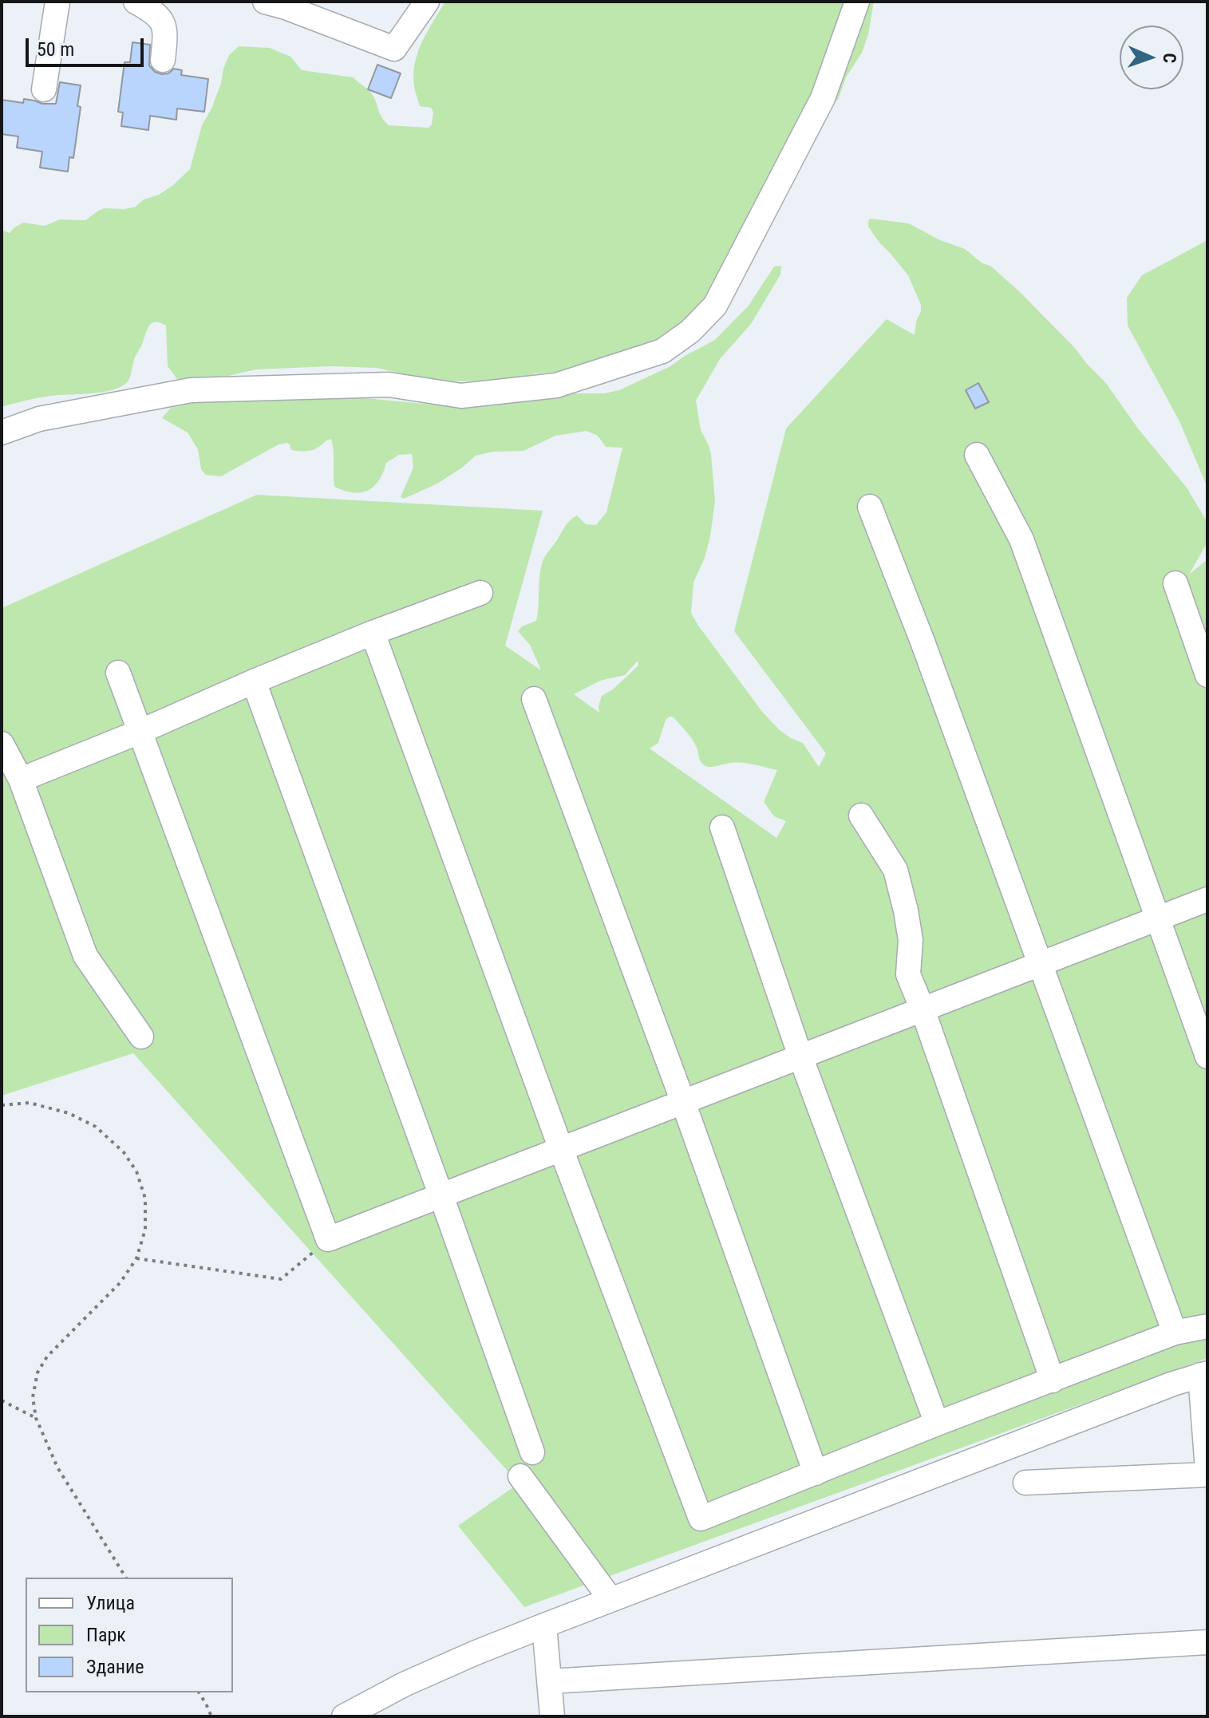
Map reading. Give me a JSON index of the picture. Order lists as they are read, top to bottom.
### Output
{
  "legend": ["Улица", "Парк", "Здание"],
  "scale_bar": "50 m",
  "north": "right"
}
